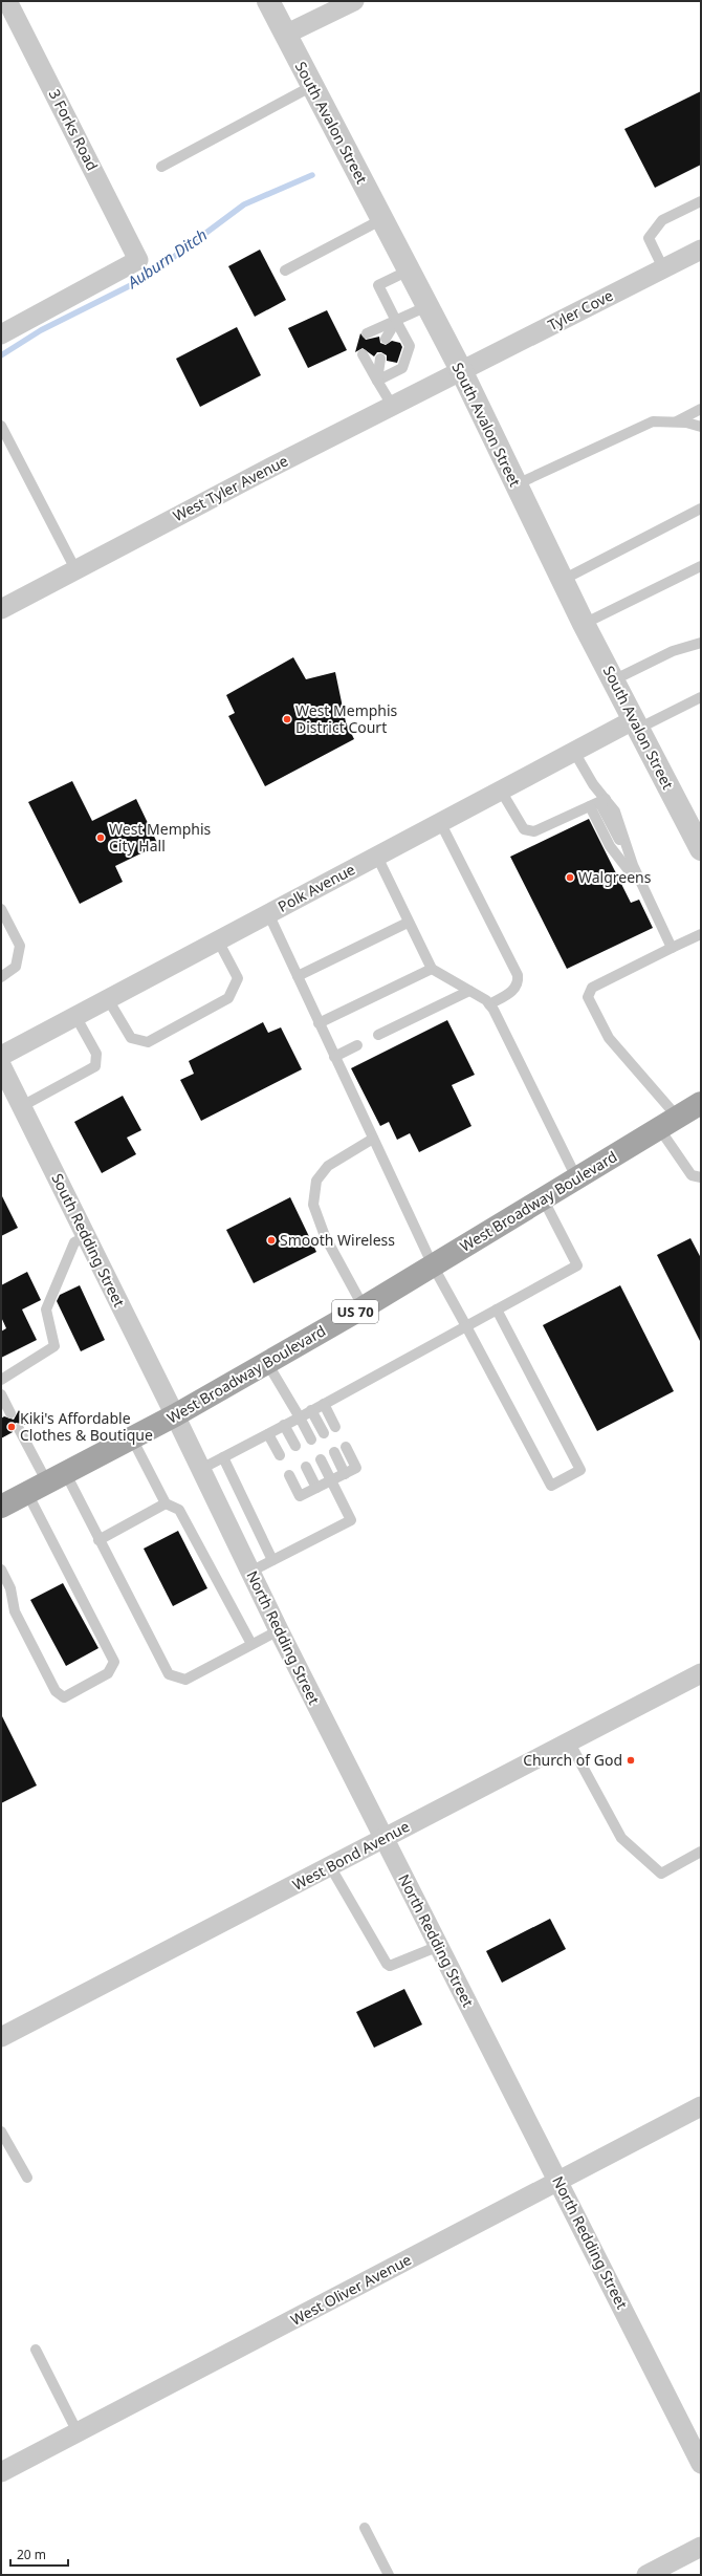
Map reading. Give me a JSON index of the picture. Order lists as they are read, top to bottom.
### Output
{
  "streets": {
    "main road": ["West Broadway Boulevard", "US 70"],
    "street": [
      "South Avalon Street",
      "3 Forks Road",
      "Tyler Cove",
      "West Tyler Avenue",
      "Polk Avenue",
      "South Redding Street",
      "North Redding Street",
      "West Bond Avenue",
      "West Oliver Avenue"
    ]
  },
  "crossings": [
    ["South Avalon Street", "Tyler Cove"],
    ["South Avalon Street", "West Tyler Avenue"],
    ["South Avalon Street", "Polk Avenue"],
    ["Tyler Cove", "West Tyler Avenue"],
    ["West Broadway Boulevard", "South Redding Street"],
    ["West Broadway Boulevard", "North Redding Street"],
    ["South Redding Street", "North Redding Street"],
    ["North Redding Street", "West Bond Avenue"],
    ["North Redding Street", "West Oliver Avenue"]
  ],
  "water": ["Auburn Ditch"],
  "places": [
    "West Memphis District Court",
    "West Memphis City Hall",
    "Walgreens",
    "Smooth Wireless",
    "Kiki's Affordable Clothes & Boutique",
    "Church of God"
  ],
  "scale_bar": "20 m"
}
